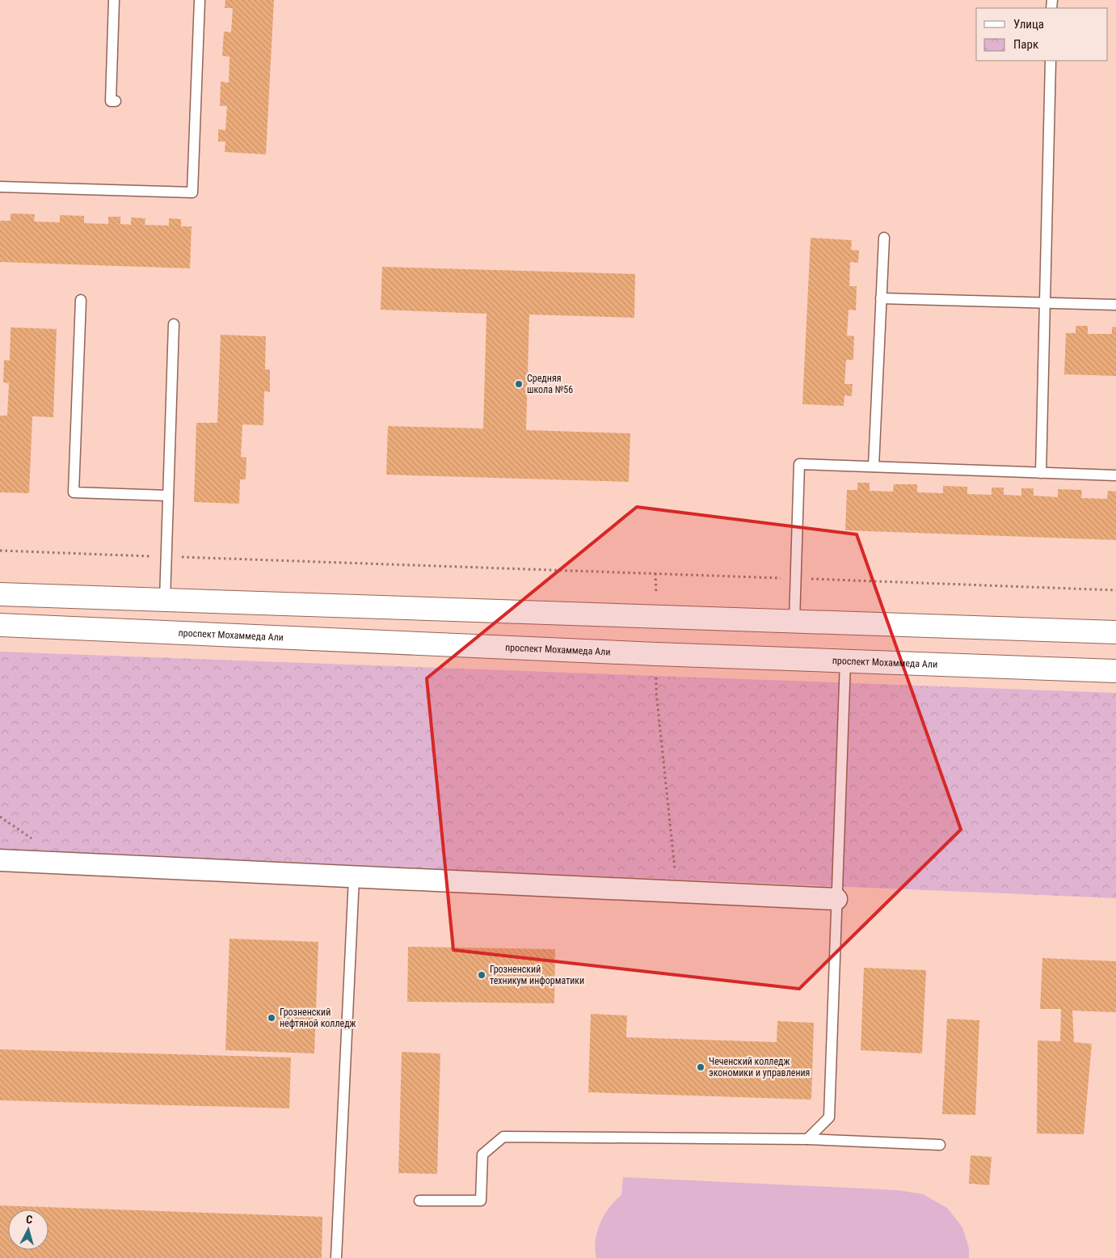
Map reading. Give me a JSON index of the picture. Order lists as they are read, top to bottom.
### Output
{
  "streets": {
    "main road": ["проспект Мохаммеда Али"]
  },
  "places": [
    "Средняя школа №56",
    "Грозненский техникум информатики",
    "Грозненский нефтяной колледж",
    "Чеченский колледж экономики и управления"
  ],
  "legend": ["Улица", "Парк"],
  "north": "top"
}
